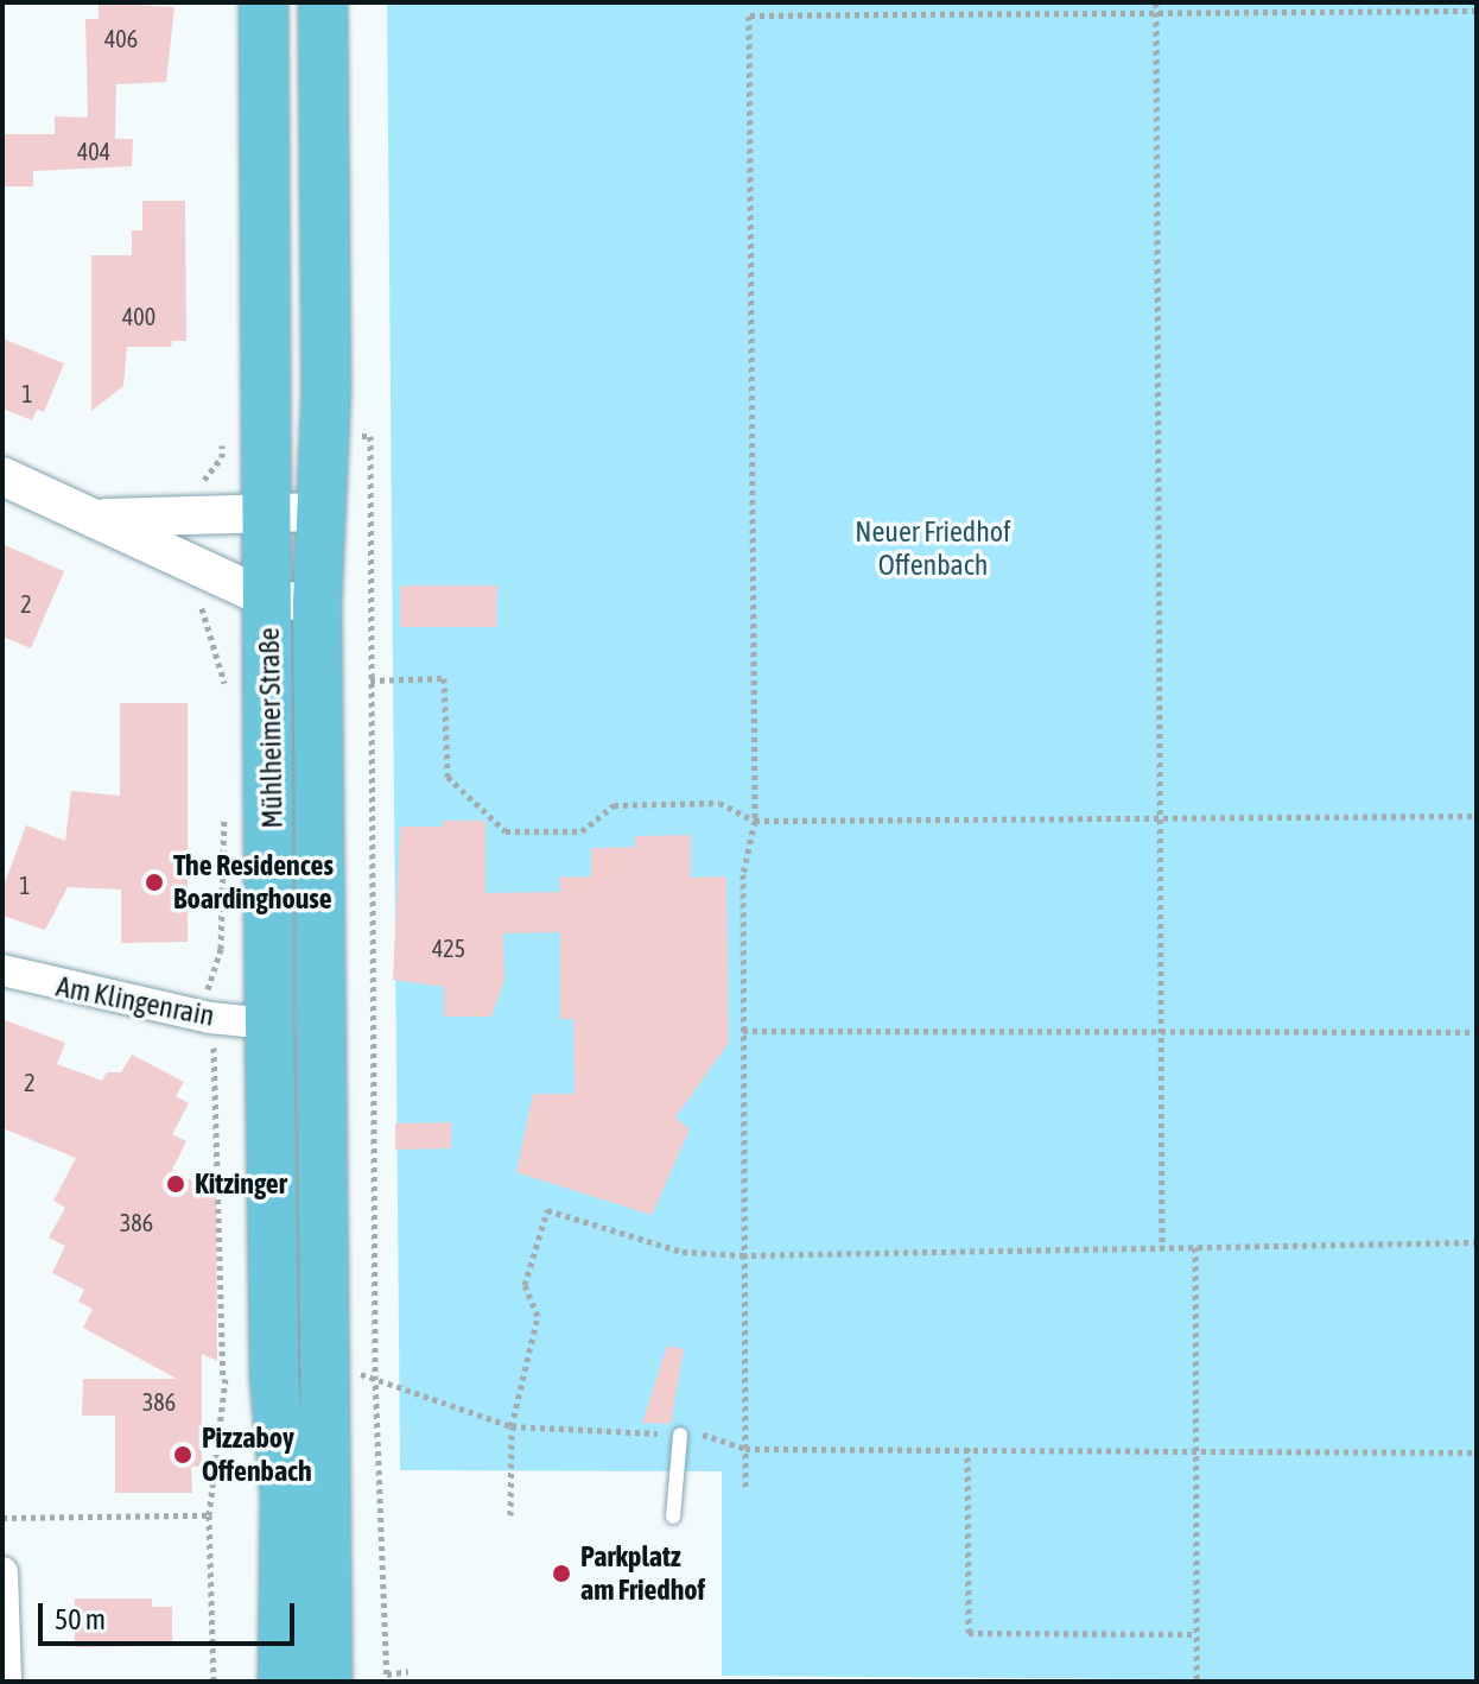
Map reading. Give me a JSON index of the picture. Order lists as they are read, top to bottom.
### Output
{
  "streets": {
    "main road": ["Mühlheimer Straße"],
    "street": ["Am Klingenrain"]
  },
  "crossings": [
    ["Mühlheimer Straße", "Am Klingenrain"]
  ],
  "parks": ["Neuer Friedhof Offenbach"],
  "places": [
    "The Residences Boardinghouse",
    "Kitzinger",
    "Pizzaboy Offenbach",
    "Parkplatz am Friedhof"
  ],
  "house_numbers": [
    "406",
    "404",
    "400",
    "1",
    "2",
    "1",
    "425",
    "2",
    "386",
    "386"
  ],
  "scale_bar": "50 m"
}
